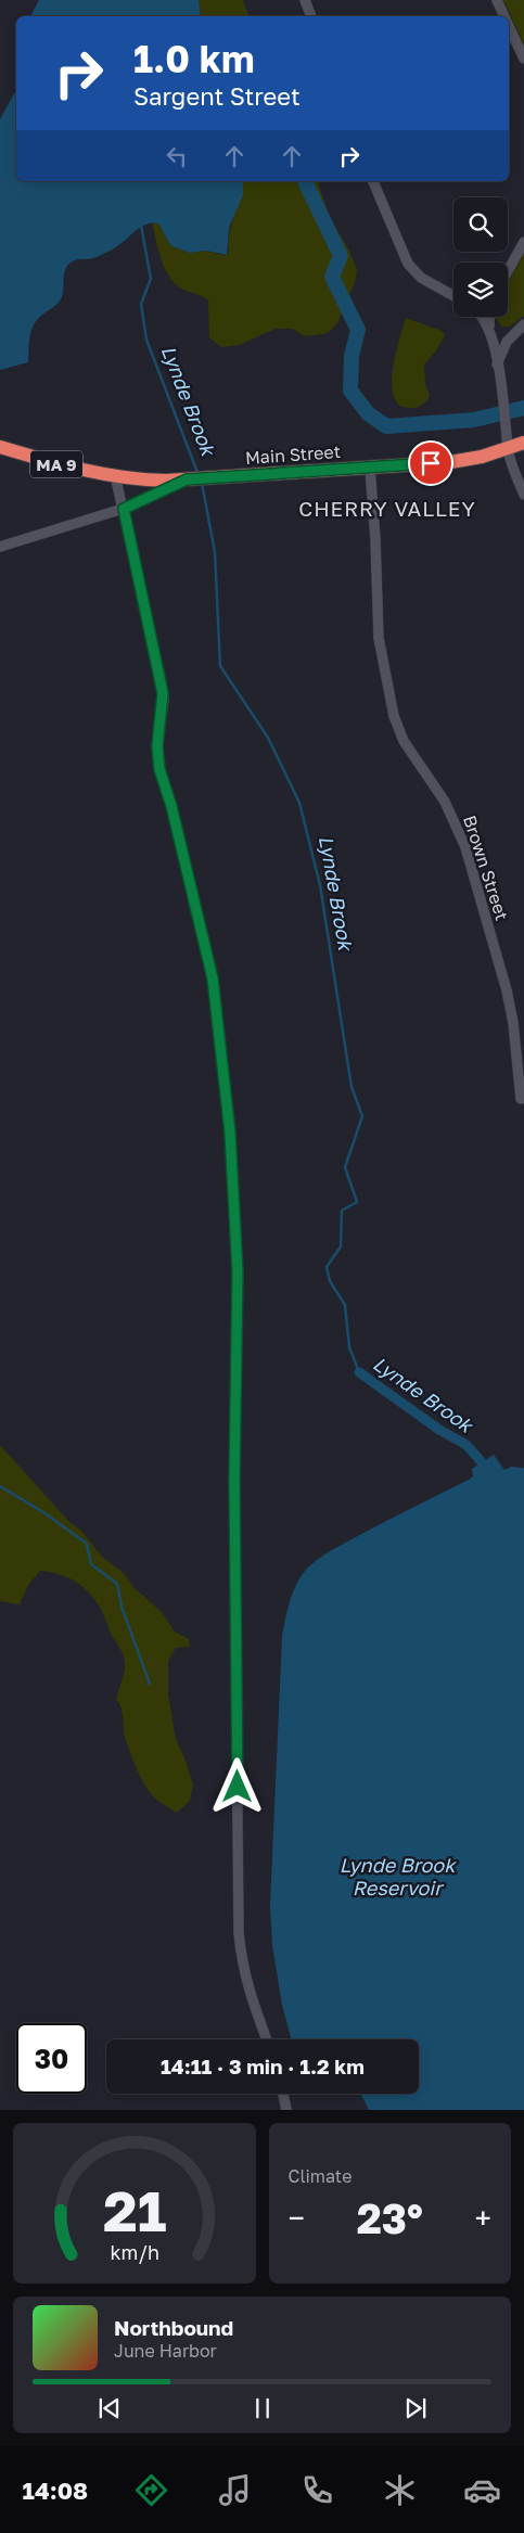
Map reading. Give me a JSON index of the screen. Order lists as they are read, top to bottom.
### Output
{
  "streets": {
    "highway": ["Main Street", "MA 9"],
    "street": ["Brown Street"]
  },
  "crossings": [
    ["Main Street", "Brown Street"]
  ],
  "districts": ["CHERRY VALLEY"],
  "water": ["Lynde Brook", "Lynde Brook Reservoir"],
  "page": {
    "turn": ["1.0 km", "Sargent Street"],
    "limit": "30",
    "trip": "14:11 · 3 min · 1.2 km",
    "tile": "Climate",
    "heat": ["−", "23°", "+"],
    "song": ["Northbound", "June Harbor"],
    "tabs": "14:08",
    "gauge": ["21", "km/h"]
  }
}
